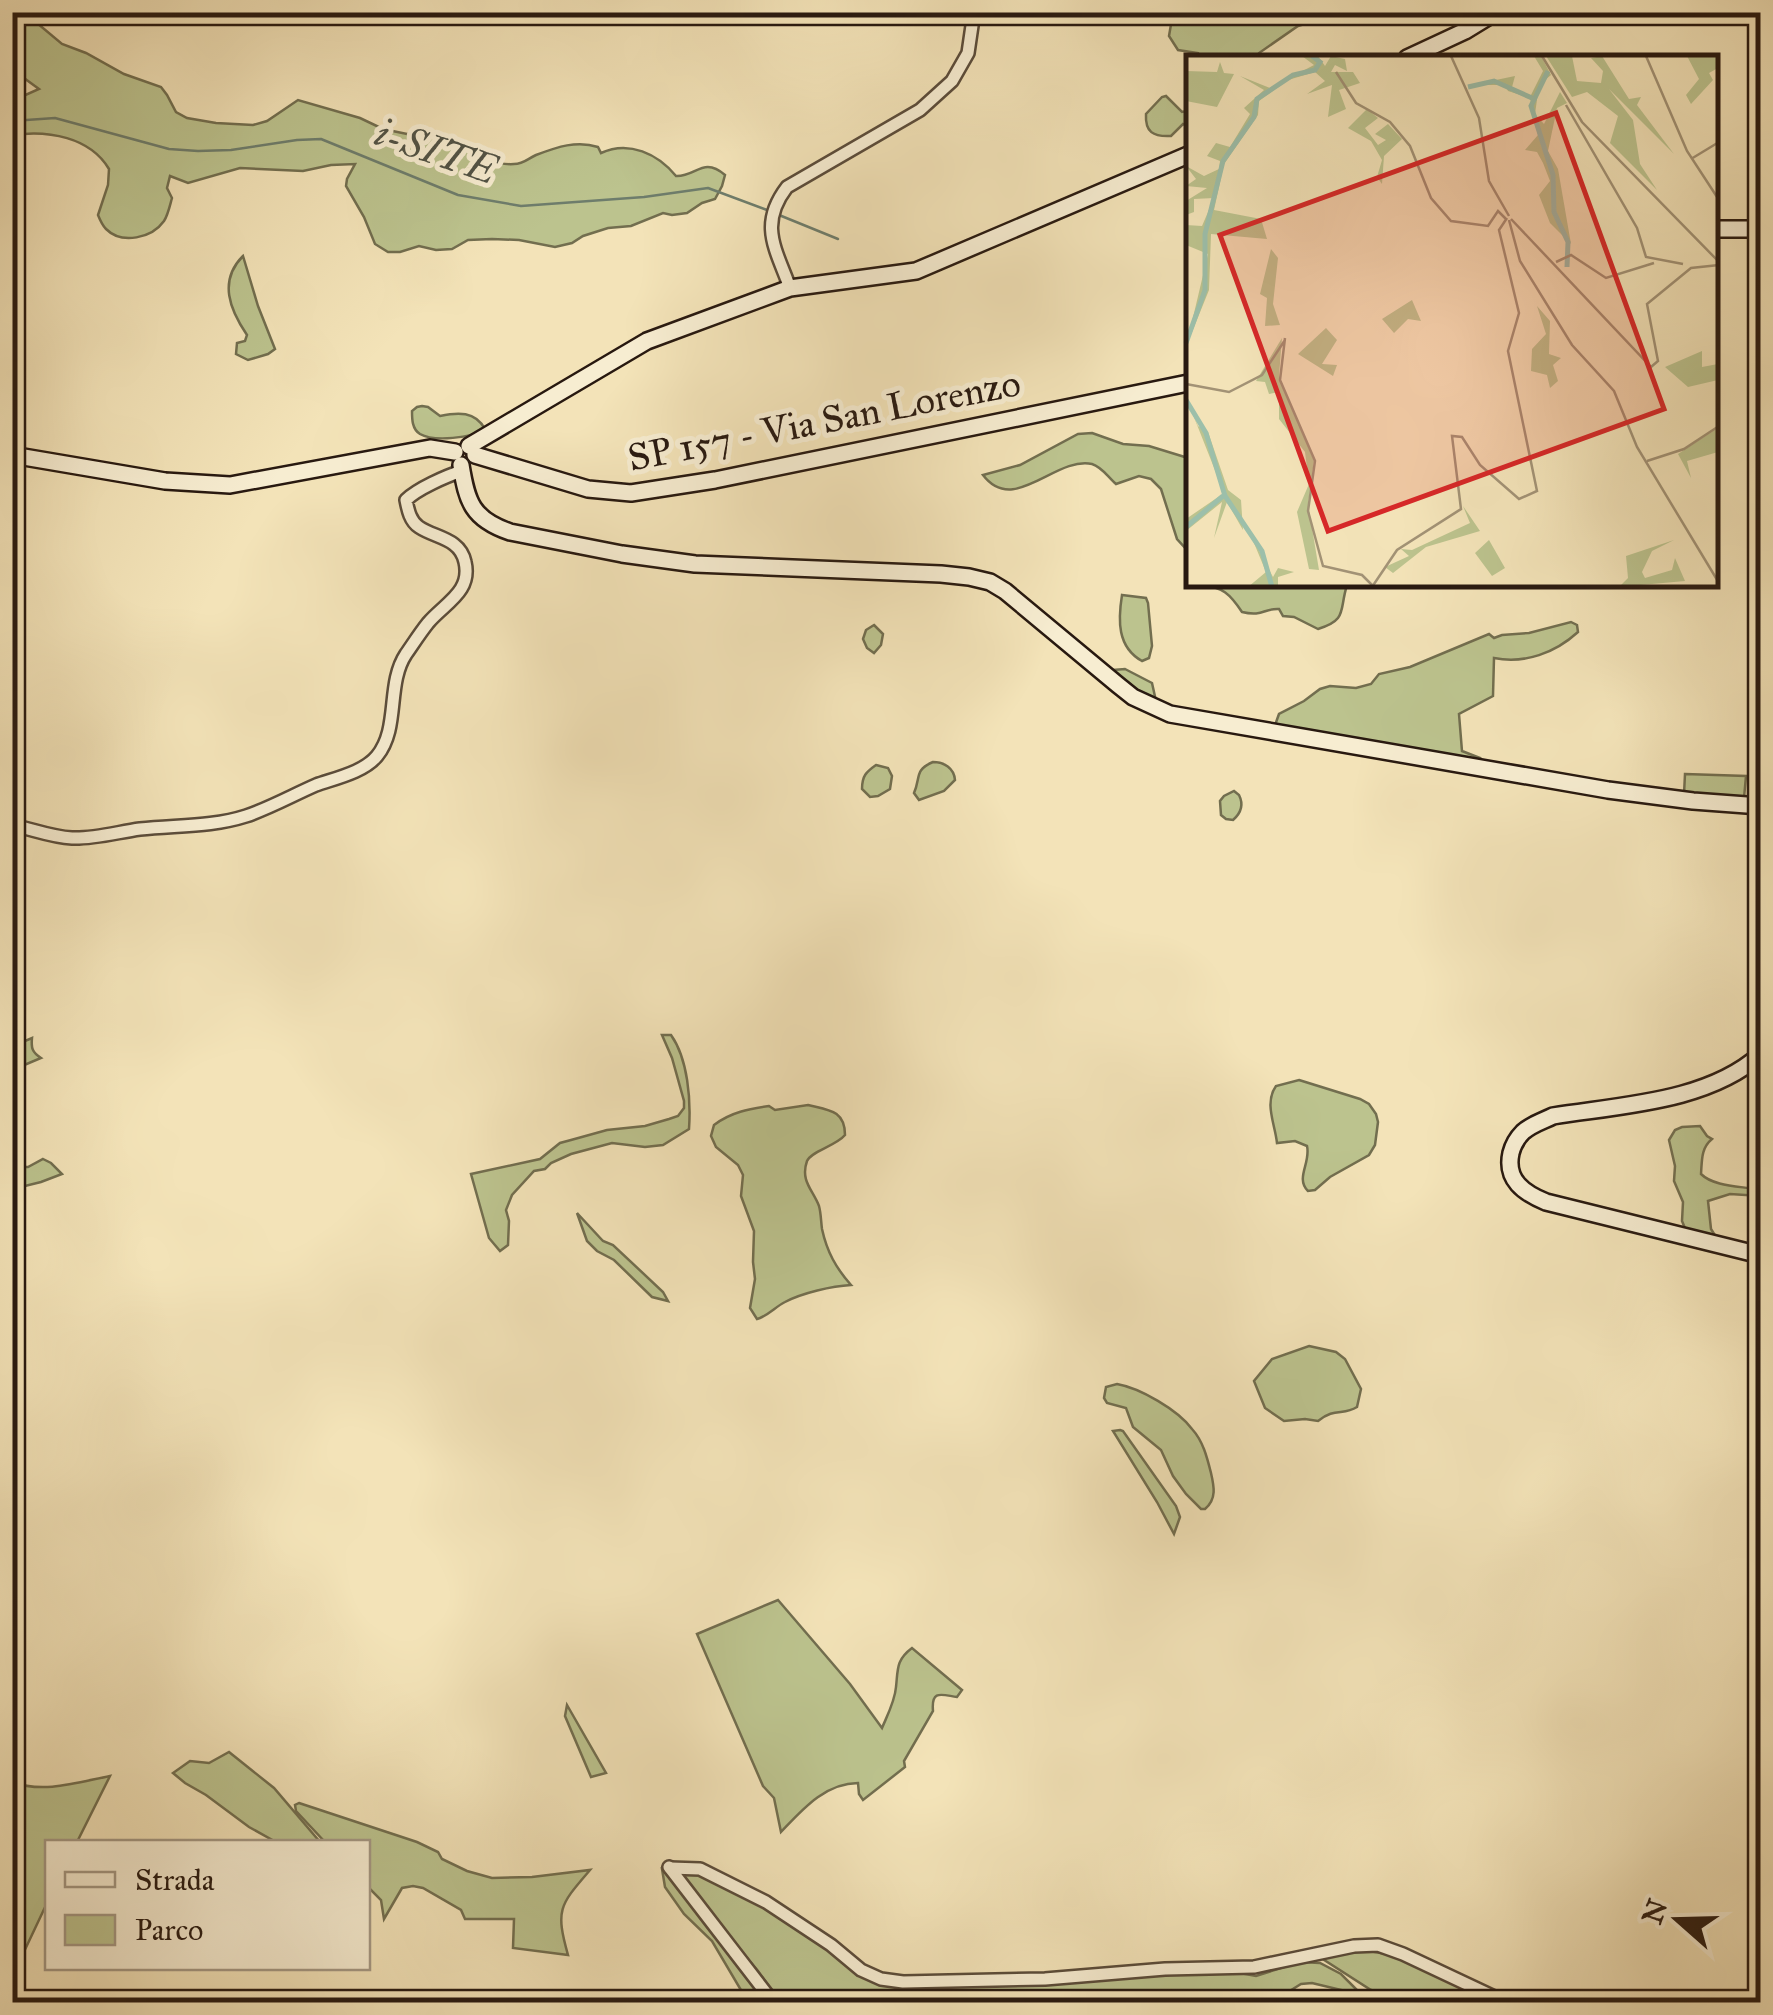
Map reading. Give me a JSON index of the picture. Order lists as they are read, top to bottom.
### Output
{
  "streets": {
    "street": ["SP 157 - Via San Lorenzo"]
  },
  "water": ["i-SITE"],
  "legend": ["Strada", "Parco"],
  "north": "left"
}
